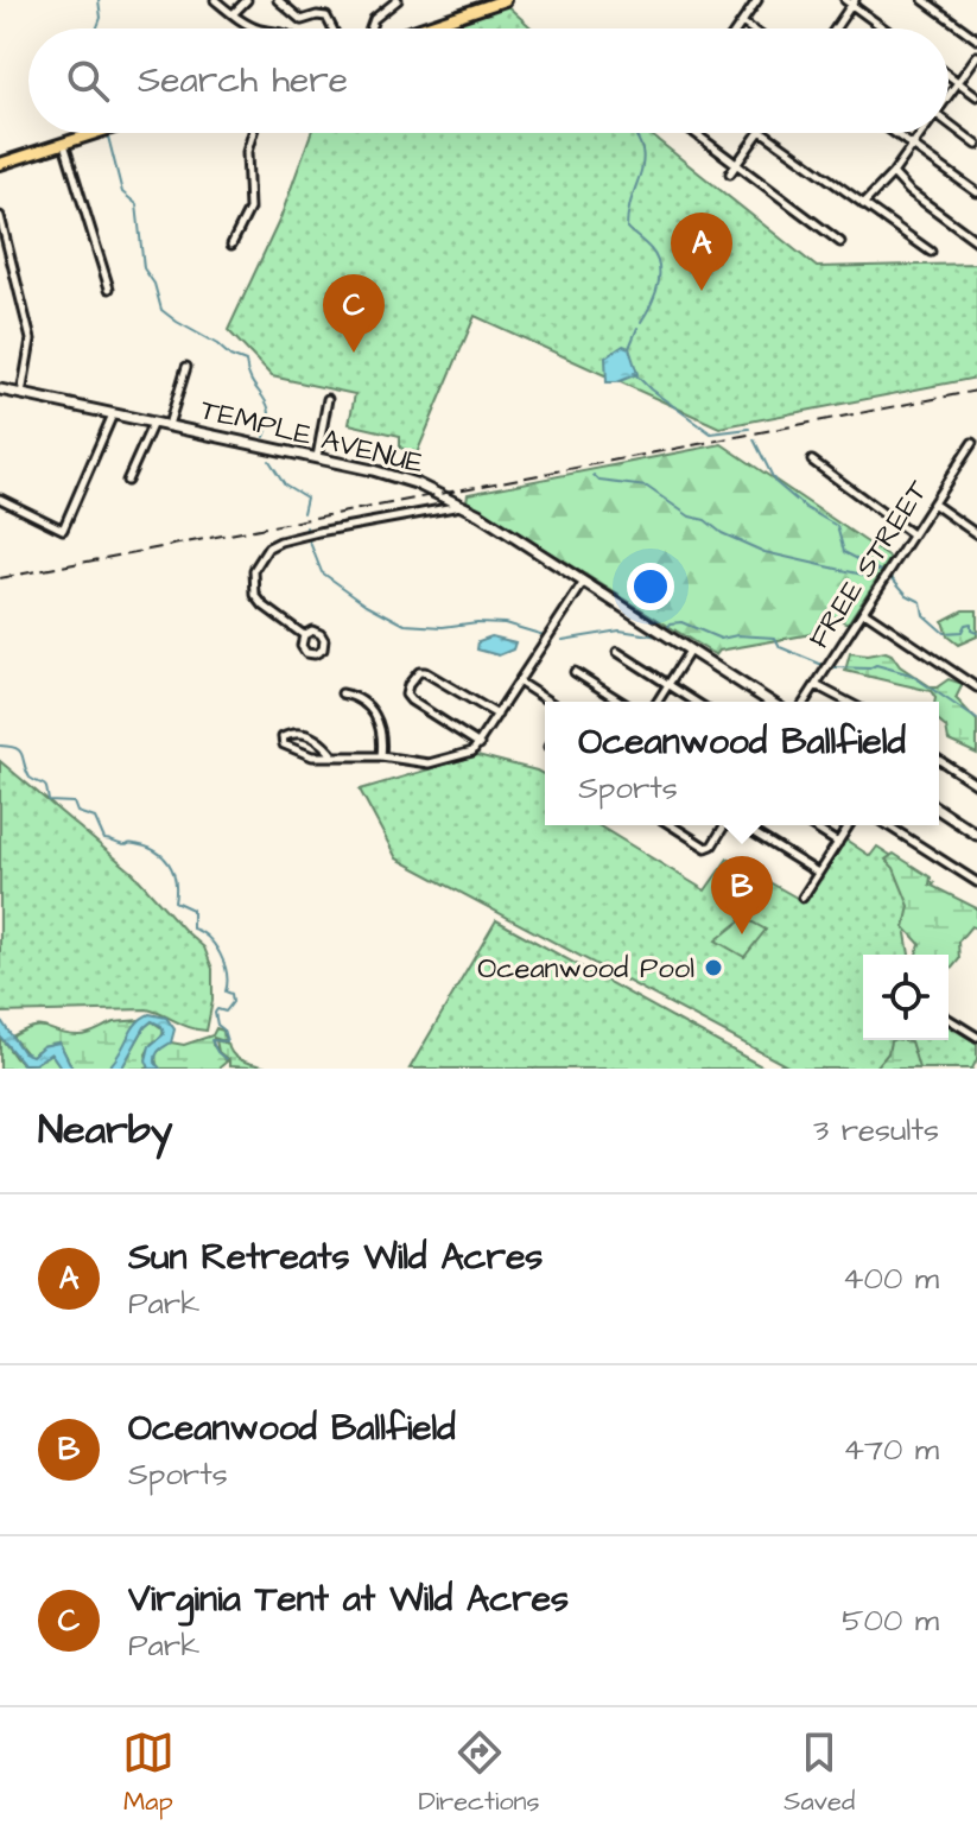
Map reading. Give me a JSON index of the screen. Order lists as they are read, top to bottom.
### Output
{
  "streets": {
    "street": ["TEMPLE AVENUE", "FREE STREET"]
  },
  "places": ["Oceanwood Pool"],
  "page": {
    "search": "Search here",
    "pins": ["A", "C", "B"],
    "popup": ["Oceanwood Ballfield", "Sports"],
    "heading": ["Nearby", "3 results"],
    "list": [
      {
        "mark": "A",
        "name": "Sun Retreats Wild Acres",
        "note": "Park",
        "value": "400 m"
      },
      {
        "mark": "B",
        "name": "Oceanwood Ballfield",
        "note": "Sports",
        "value": "470 m"
      },
      {
        "mark": "C",
        "name": "Virginia Tent at Wild Acres",
        "note": "Park",
        "value": "500 m"
      }
    ],
    "nav": ["Map", "Directions", "Saved"]
  }
}
